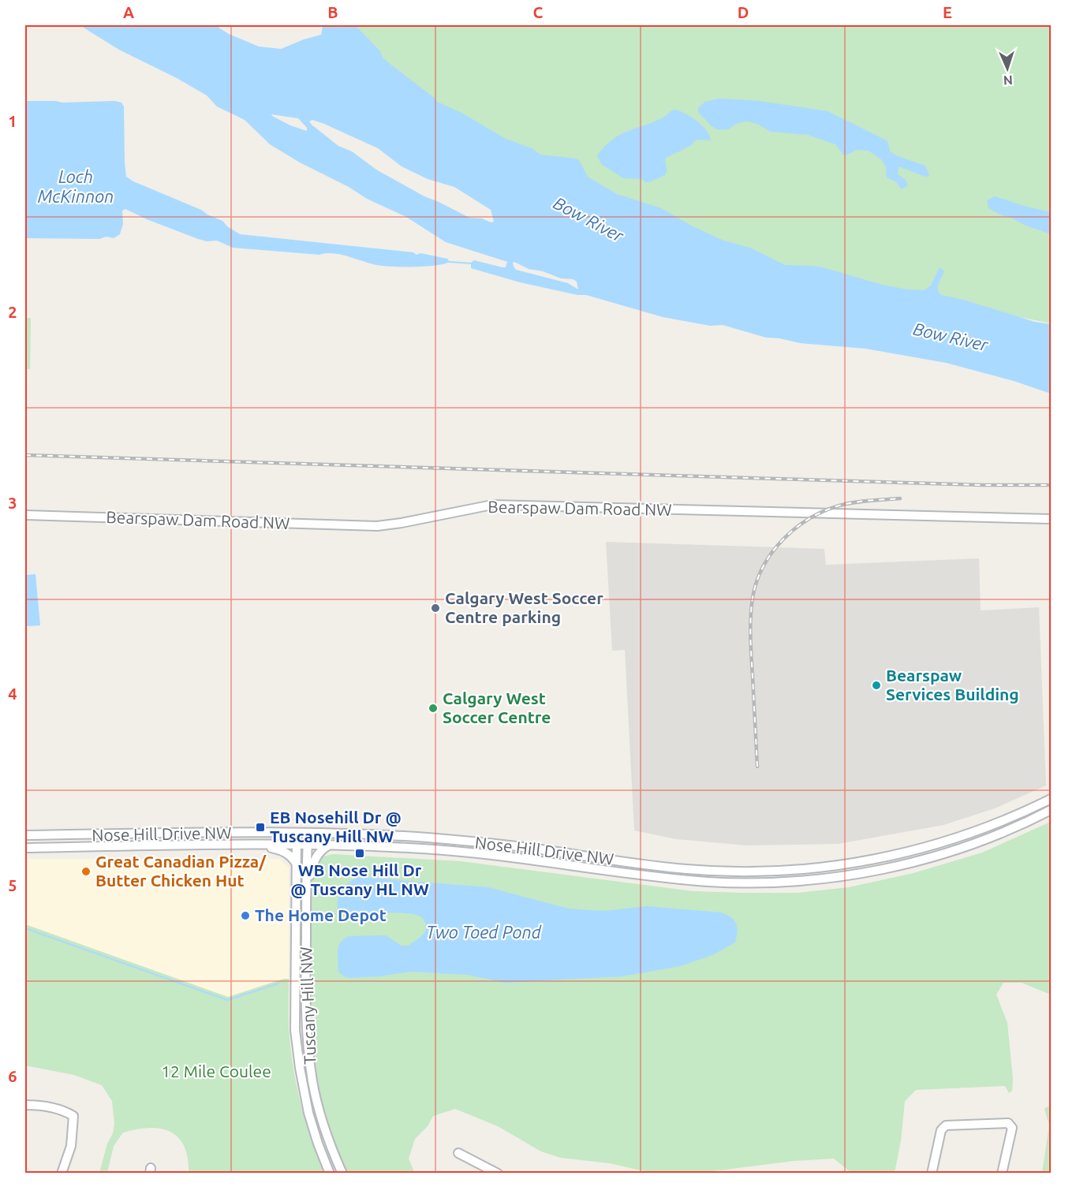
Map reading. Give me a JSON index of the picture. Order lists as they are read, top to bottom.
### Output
{
  "streets": {
    "street": ["Bearspaw Dam Road NW", "Nose Hill Drive NW", "Tuscany Hill NW"]
  },
  "crossings": [
    ["Nose Hill Drive NW", "Tuscany Hill NW"]
  ],
  "water": ["Loch McKinnon", "Bow River", "Two Toed Pond"],
  "parks": ["12 Mile Coulee"],
  "places": {
    "other": [
      "Calgary West Soccer Centre parking",
      "Bearspaw Services Building",
      "Calgary West Soccer Centre",
      "Great Canadian Pizza/ Butter Chicken Hut",
      "The Home Depot"
    ],
    "transit": ["EB Nosehill Dr @ Tuscany Hill NW", "WB Nose Hill Dr @ Tuscany HL NW"]
  },
  "north": "bottom",
  "grid": {
    "columns": [
      "A",
      "B",
      "C",
      "D",
      "E"
    ],
    "rows": [
      "1",
      "2",
      "3",
      "4",
      "5",
      "6"
    ]
  }
}
